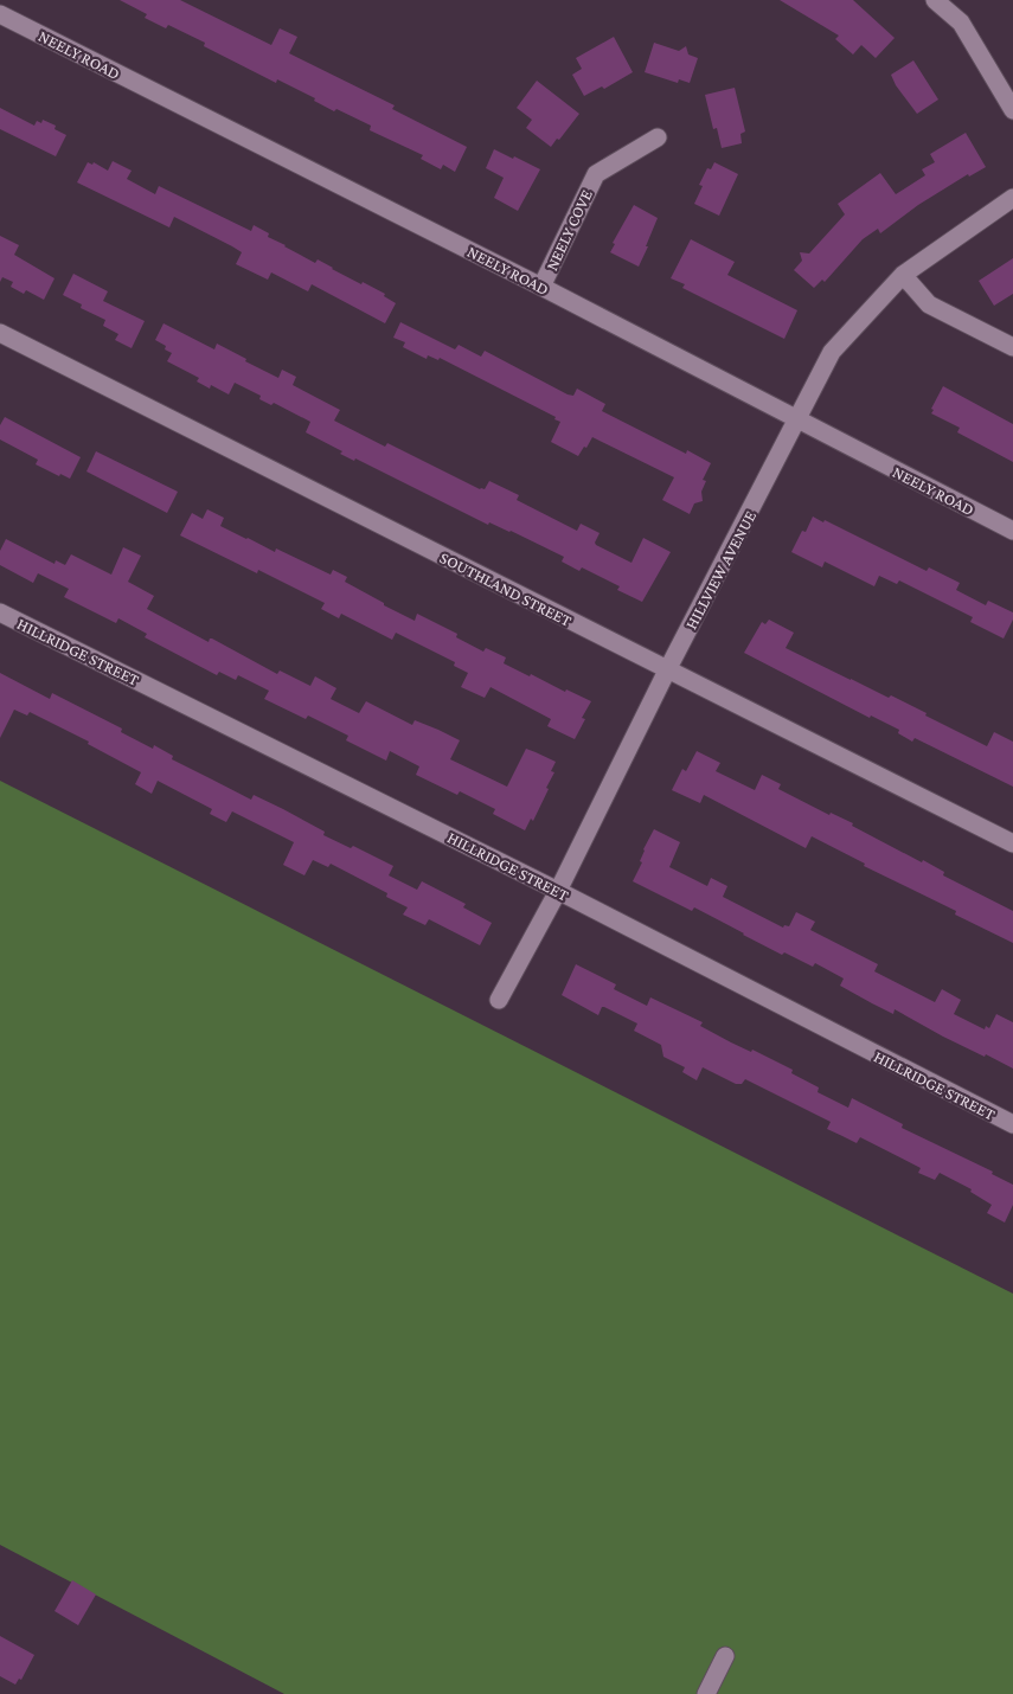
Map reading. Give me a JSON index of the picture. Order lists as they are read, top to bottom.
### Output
{
  "streets": {
    "street": [
      "NEELY ROAD",
      "NEELY COVE",
      "HILLVIEW AVENUE",
      "SOUTHLAND STREET",
      "HILLRIDGE STREET"
    ]
  },
  "crossings": [
    ["NEELY ROAD", "NEELY COVE"],
    ["NEELY ROAD", "HILLVIEW AVENUE"],
    ["HILLVIEW AVENUE", "SOUTHLAND STREET"],
    ["HILLVIEW AVENUE", "HILLRIDGE STREET"]
  ]
}
